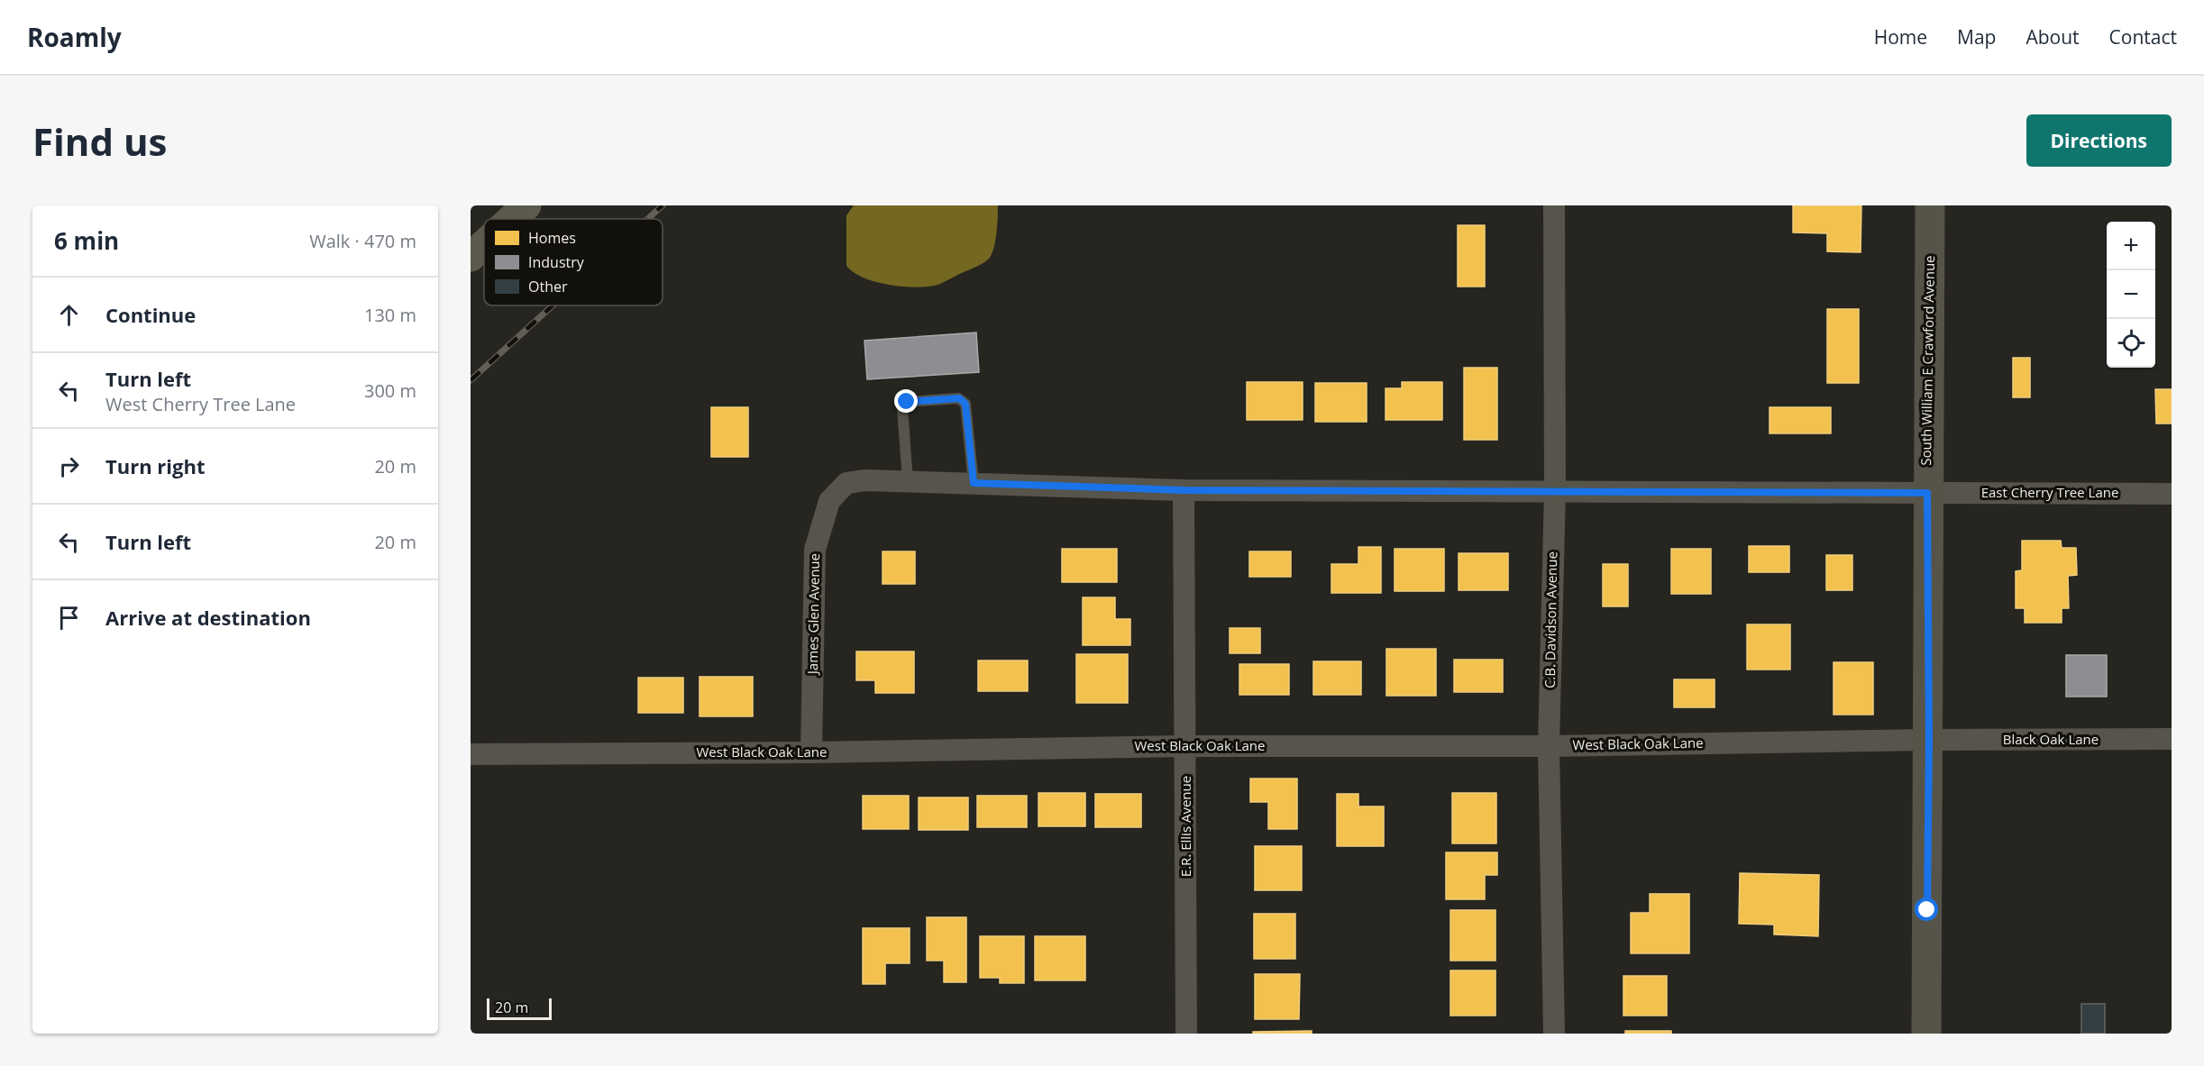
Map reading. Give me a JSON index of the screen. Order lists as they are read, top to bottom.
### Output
{
  "streets": {
    "main road": ["South William E Crawford Avenue"],
    "street": [
      "East Cherry Tree Lane",
      "James Glen Avenue",
      "C.B. Davidson Avenue",
      "Black Oak Lane",
      "West Black Oak Lane",
      "E.R. Ellis Avenue"
    ]
  },
  "crossings": [
    ["South William E Crawford Avenue", "East Cherry Tree Lane"],
    ["South William E Crawford Avenue", "Black Oak Lane"],
    ["South William E Crawford Avenue", "West Black Oak Lane"],
    ["East Cherry Tree Lane", "James Glen Avenue"],
    ["East Cherry Tree Lane", "C.B. Davidson Avenue"],
    ["East Cherry Tree Lane", "E.R. Ellis Avenue"],
    ["James Glen Avenue", "West Black Oak Lane"],
    ["C.B. Davidson Avenue", "West Black Oak Lane"],
    ["Black Oak Lane", "West Black Oak Lane"],
    ["West Black Oak Lane", "E.R. Ellis Avenue"]
  ],
  "legend": ["Homes", "Industry", "Other"],
  "scale_bar": "20 m",
  "page": {
    "header": "Roamly",
    "nav": [
      "Home",
      "Map",
      "About",
      "Contact"
    ],
    "buttons": "Directions",
    "title": "Find us",
    "heading": ["6 min", "Walk · 470 m"],
    "map_buttons": ["+", "−"],
    "list": [
      ["Continue", "130 m"],
      ["Turn left", "West Cherry Tree Lane", "300 m"],
      ["Turn right", "20 m"],
      ["Turn left", "20 m"],
      "Arrive at destination"
    ],
    "scale": "20 m"
  }
}
